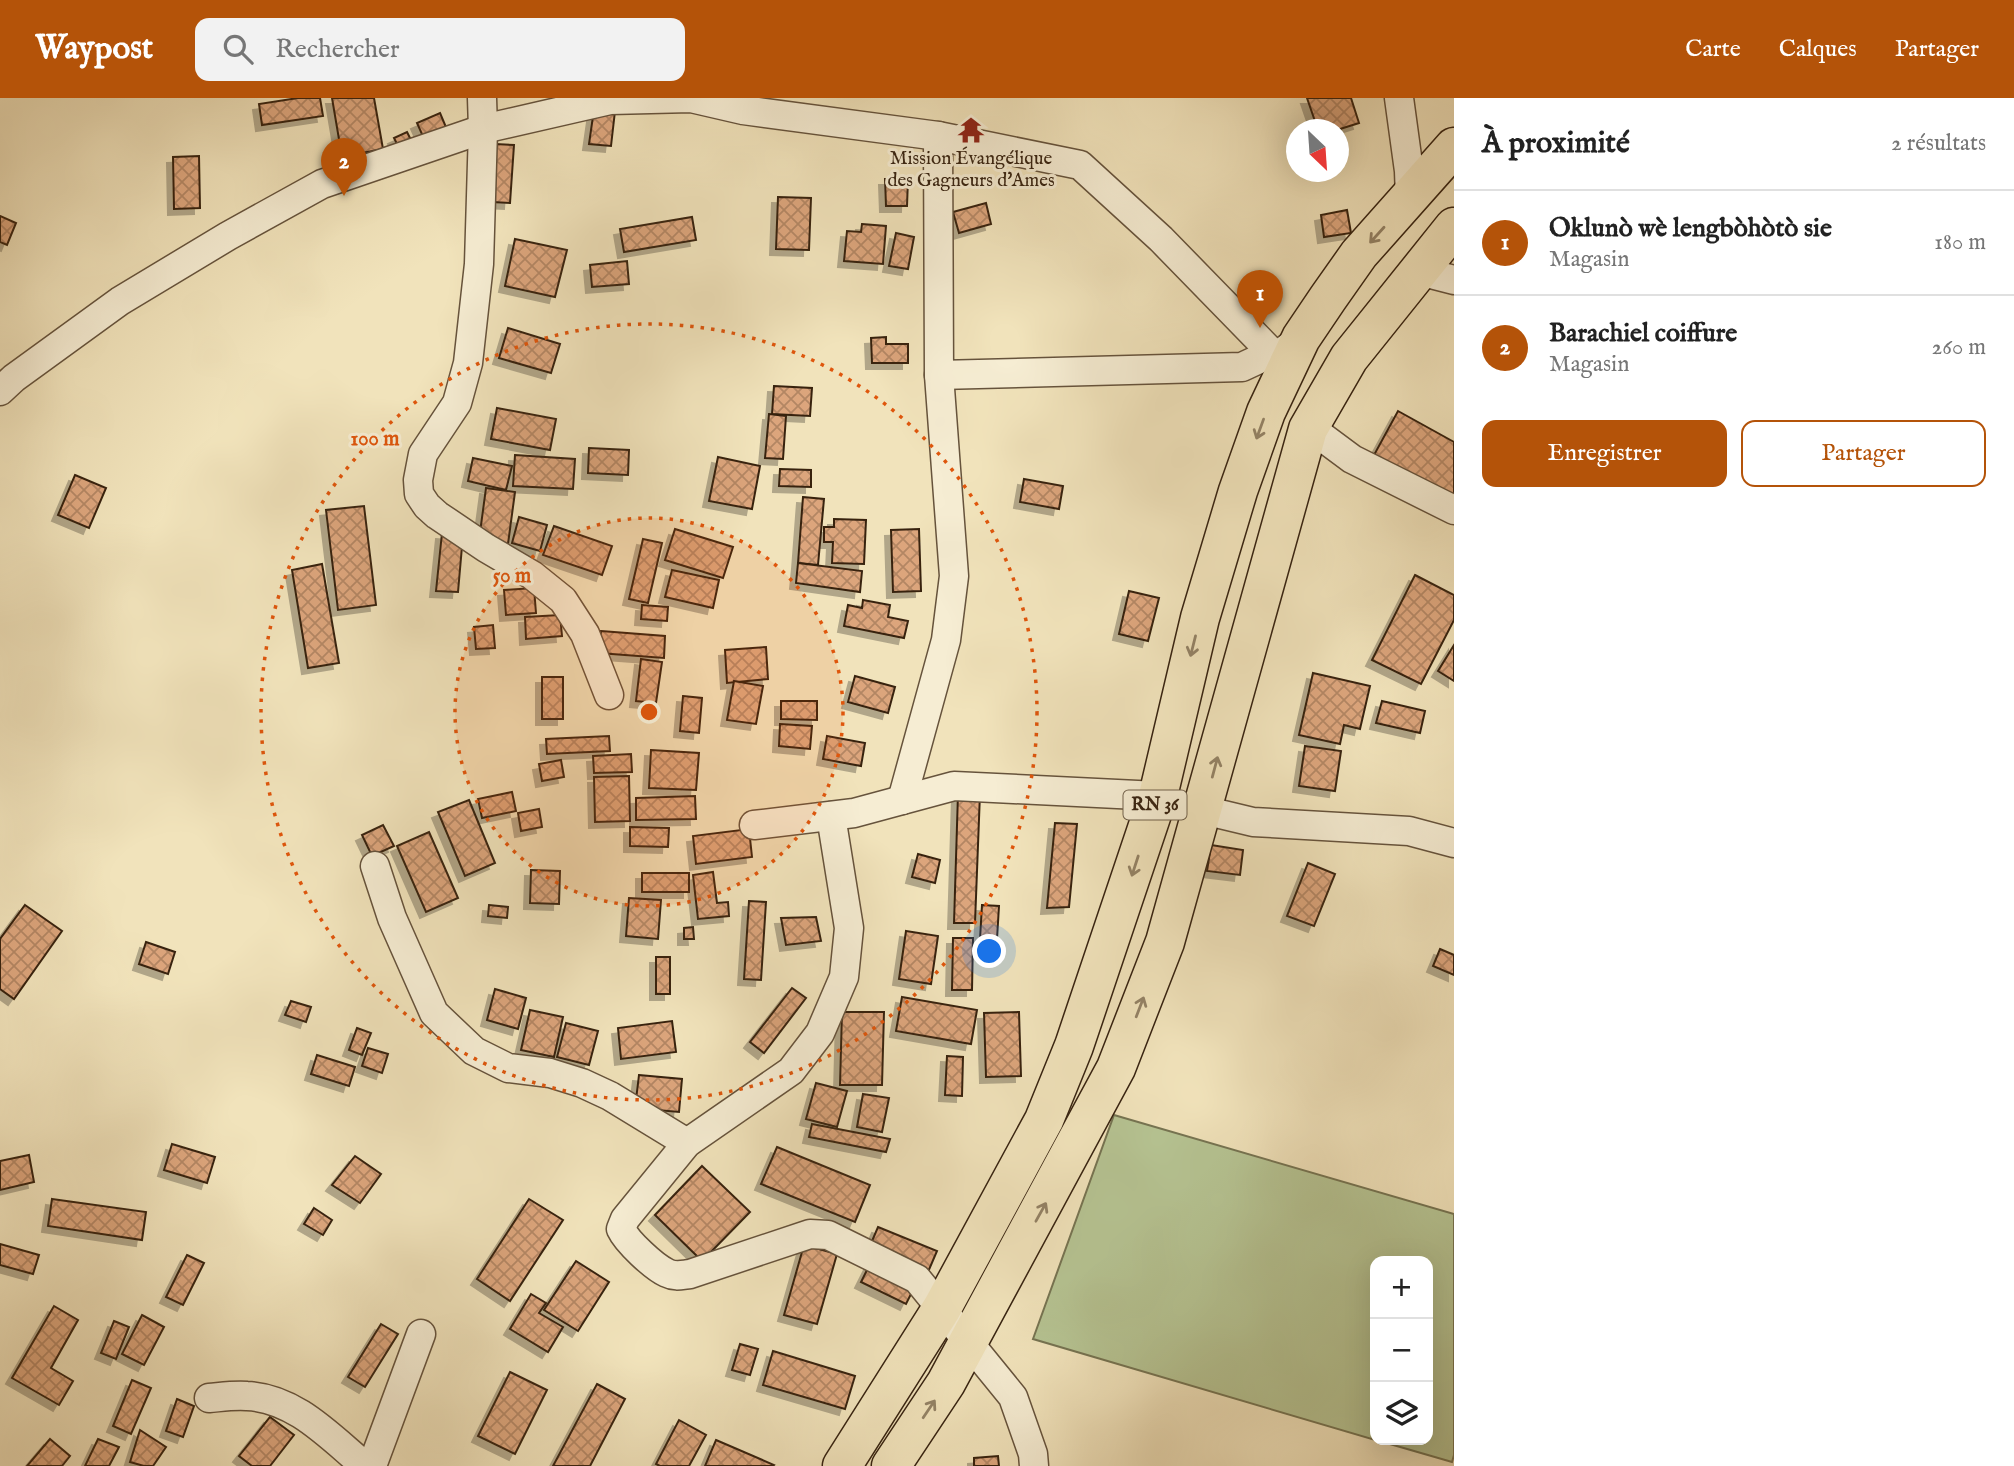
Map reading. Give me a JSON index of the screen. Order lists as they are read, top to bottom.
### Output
{
  "streets": {
    "main road": ["RN 36"]
  },
  "places": {
    "temple": ["Mission Évangélique des Gagneurs d'Ames"]
  },
  "north": "bottom right",
  "page": {
    "header": "Waypost",
    "search": "Rechercher",
    "nav": ["Carte", "Calques", "Partager"],
    "heading": ["À proximité", "2 résultats"],
    "pins": ["2", "1"],
    "list": [
      {
        "mark": "1",
        "name": "Oklunò wè lengbòhòtò sie",
        "note": "Magasin",
        "value": "180 m"
      },
      {
        "mark": "2",
        "name": "Barachiel coiffure",
        "note": "Magasin",
        "value": "260 m"
      }
    ],
    "buttons": ["Enregistrer", "Partager"],
    "map_buttons": ["+", "−"]
  },
  "rings": ["100 m", "50 m"]
}
